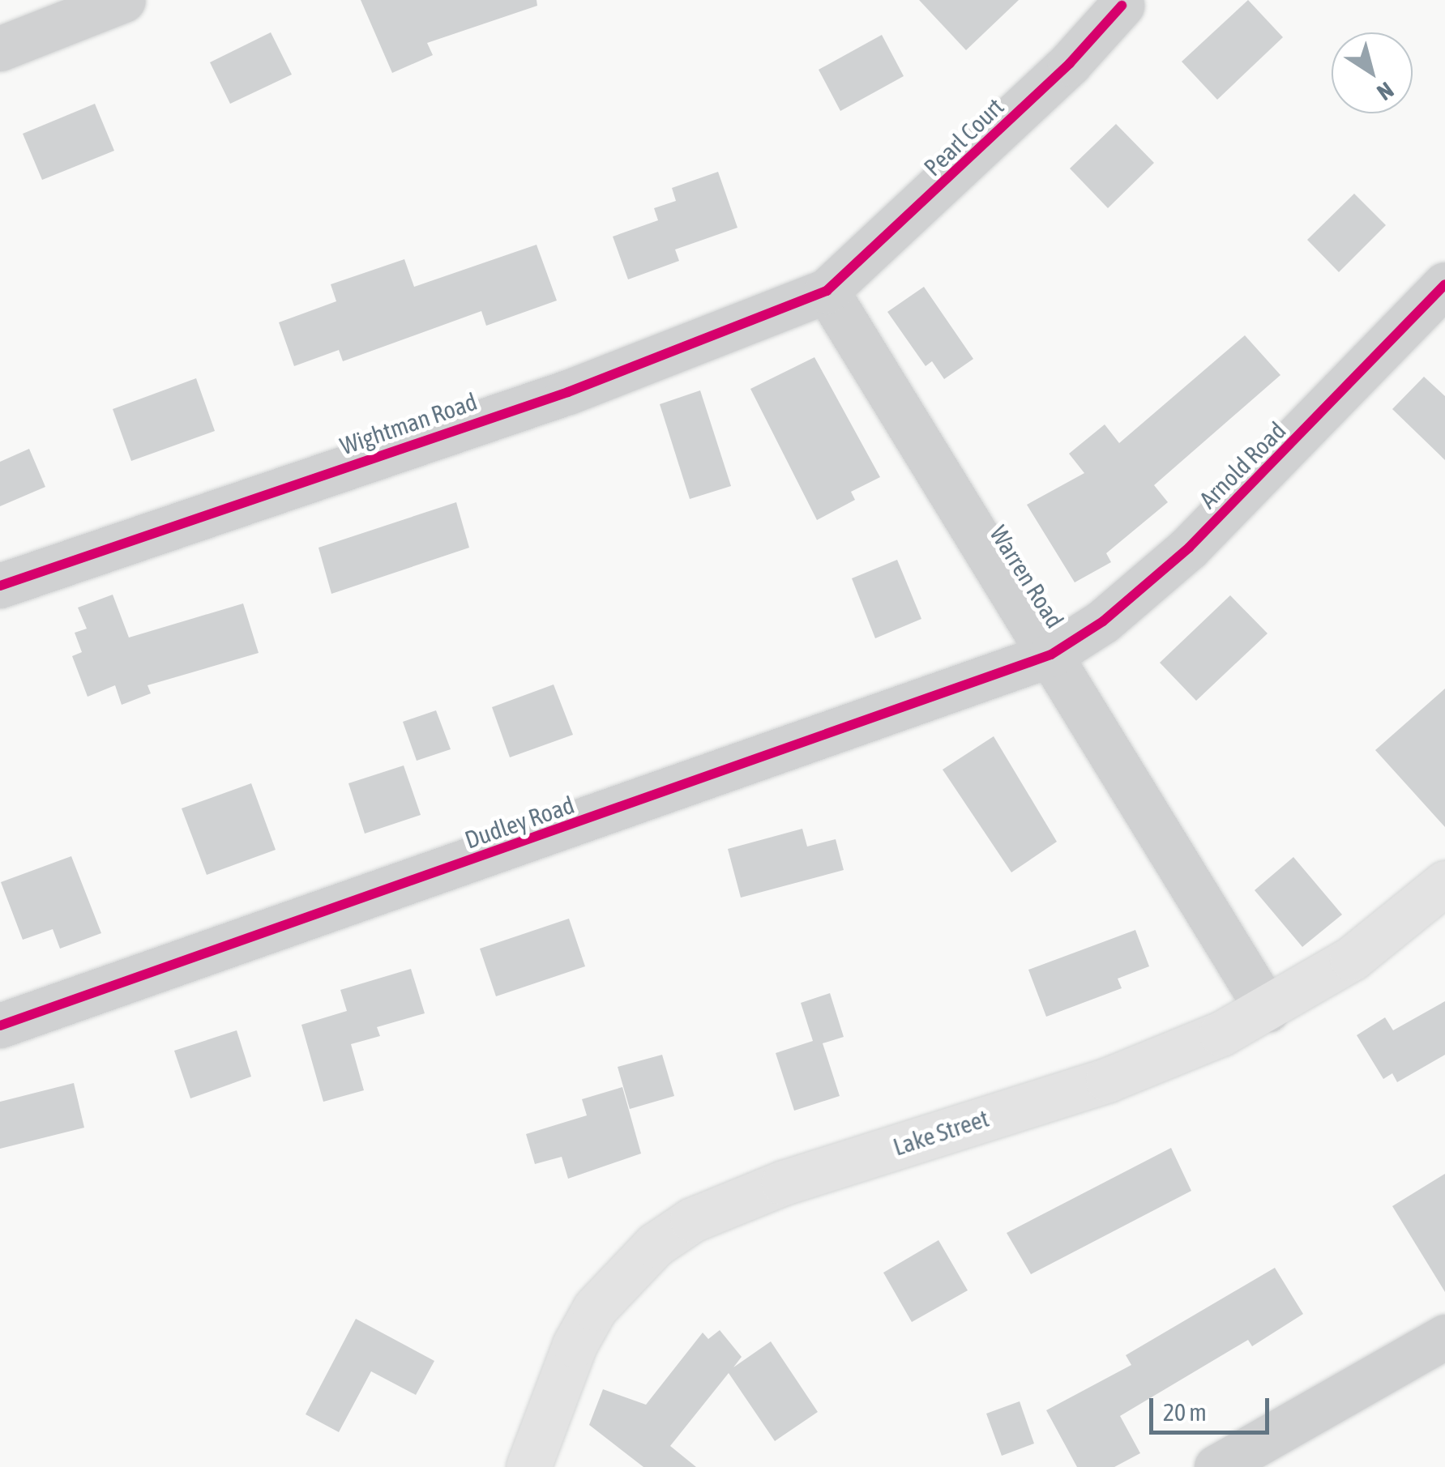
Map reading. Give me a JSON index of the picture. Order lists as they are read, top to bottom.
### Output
{
  "streets": {
    "street": [
      "Pearl Court",
      "Wightman Road",
      "Arnold Road",
      "Warren Road",
      "Dudley Road",
      "Lake Street"
    ]
  },
  "crossings": [
    ["Pearl Court", "Wightman Road"],
    ["Pearl Court", "Warren Road"],
    ["Wightman Road", "Warren Road"],
    ["Arnold Road", "Warren Road"],
    ["Arnold Road", "Dudley Road"],
    ["Warren Road", "Dudley Road"],
    ["Warren Road", "Lake Street"]
  ],
  "scale_bar": "20 m",
  "north": "bottom right"
}
